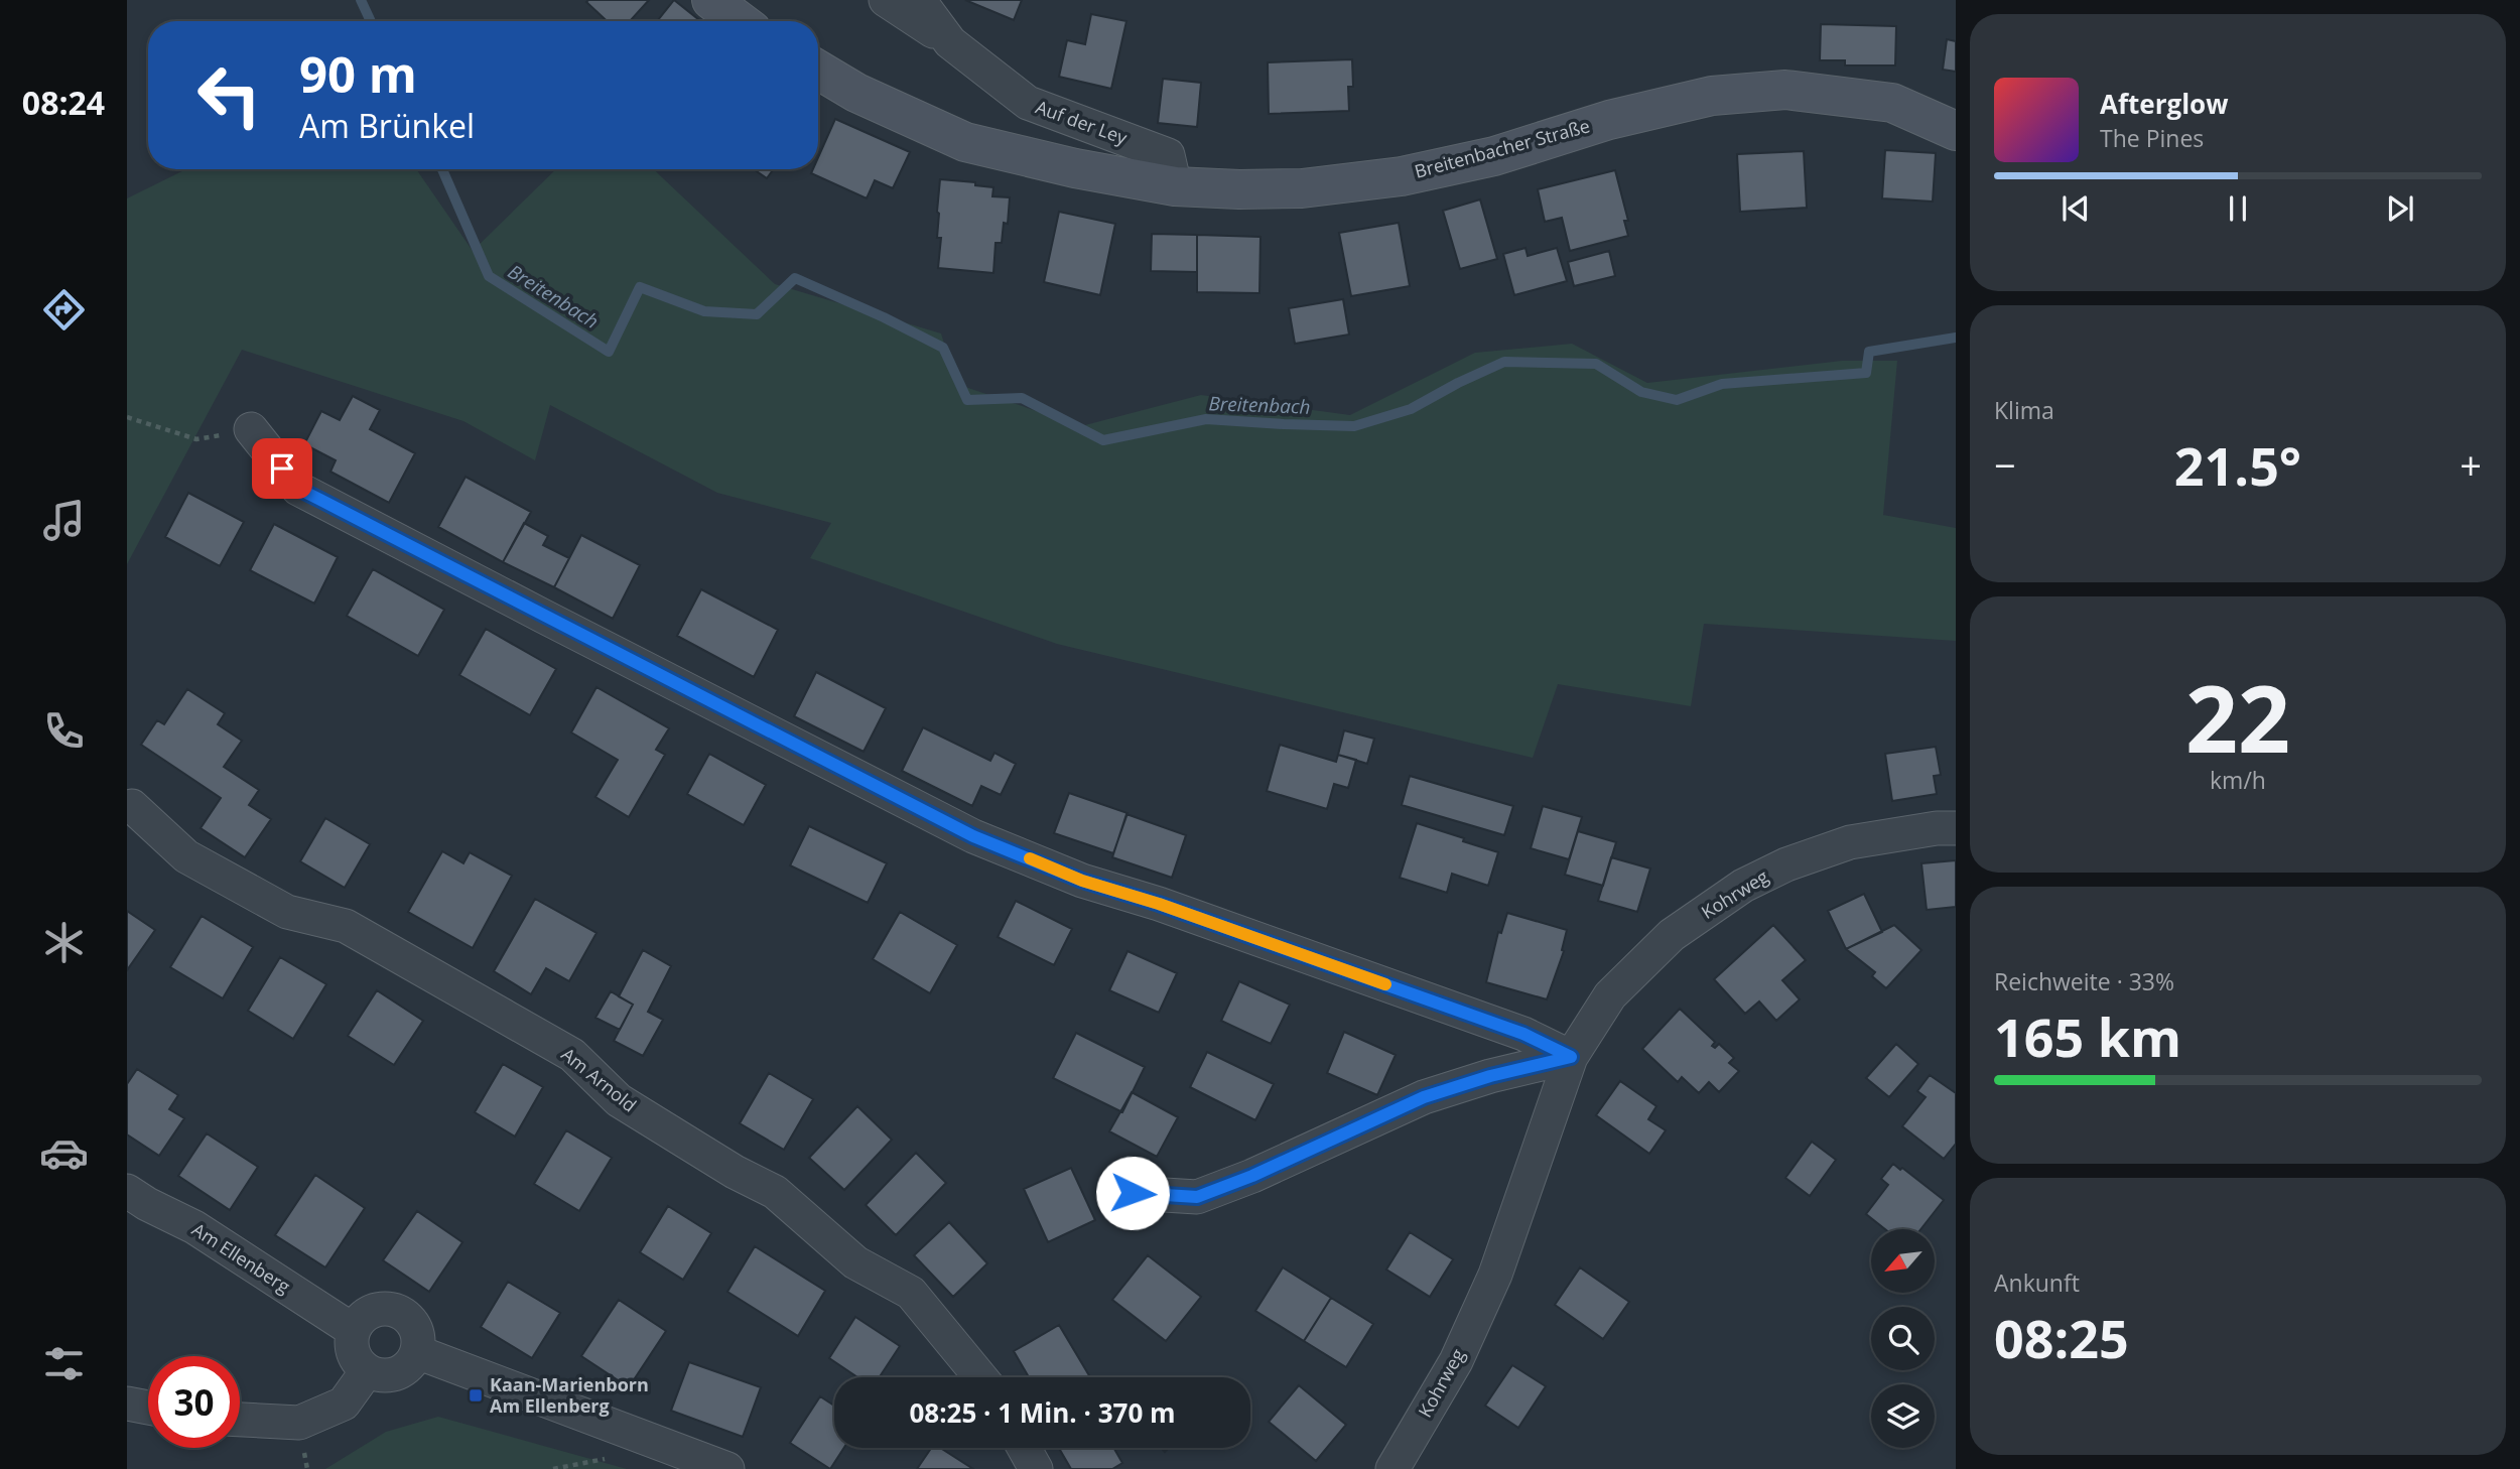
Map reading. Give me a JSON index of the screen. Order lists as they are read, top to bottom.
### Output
{
  "streets": {
    "street": [
      "Auf der Ley",
      "Breitenbacher Straße",
      "Kohrweg",
      "Am Arnold",
      "Am Ellenberg"
    ]
  },
  "crossings": [
    ["Auf der Ley", "Breitenbacher Straße"]
  ],
  "water": ["Breitenbach"],
  "places": {
    "transit": ["Kaan-Marienborn Am Ellenberg"]
  },
  "north": "bottom left",
  "page": {
    "tabs": "08:24",
    "turn": ["90 m", "Am Brünkel"],
    "song": ["Afterglow", "The Pines"],
    "tile": [
      "Klima",
      ["22", "km/h"],
      ["Reichweite · 33%", "165 km"],
      ["Ankunft", "08:25"]
    ],
    "heat": ["−", "21.5°", "+"],
    "limit": "30",
    "trip": "08:25 · 1 Min. · 370 m"
  }
}
